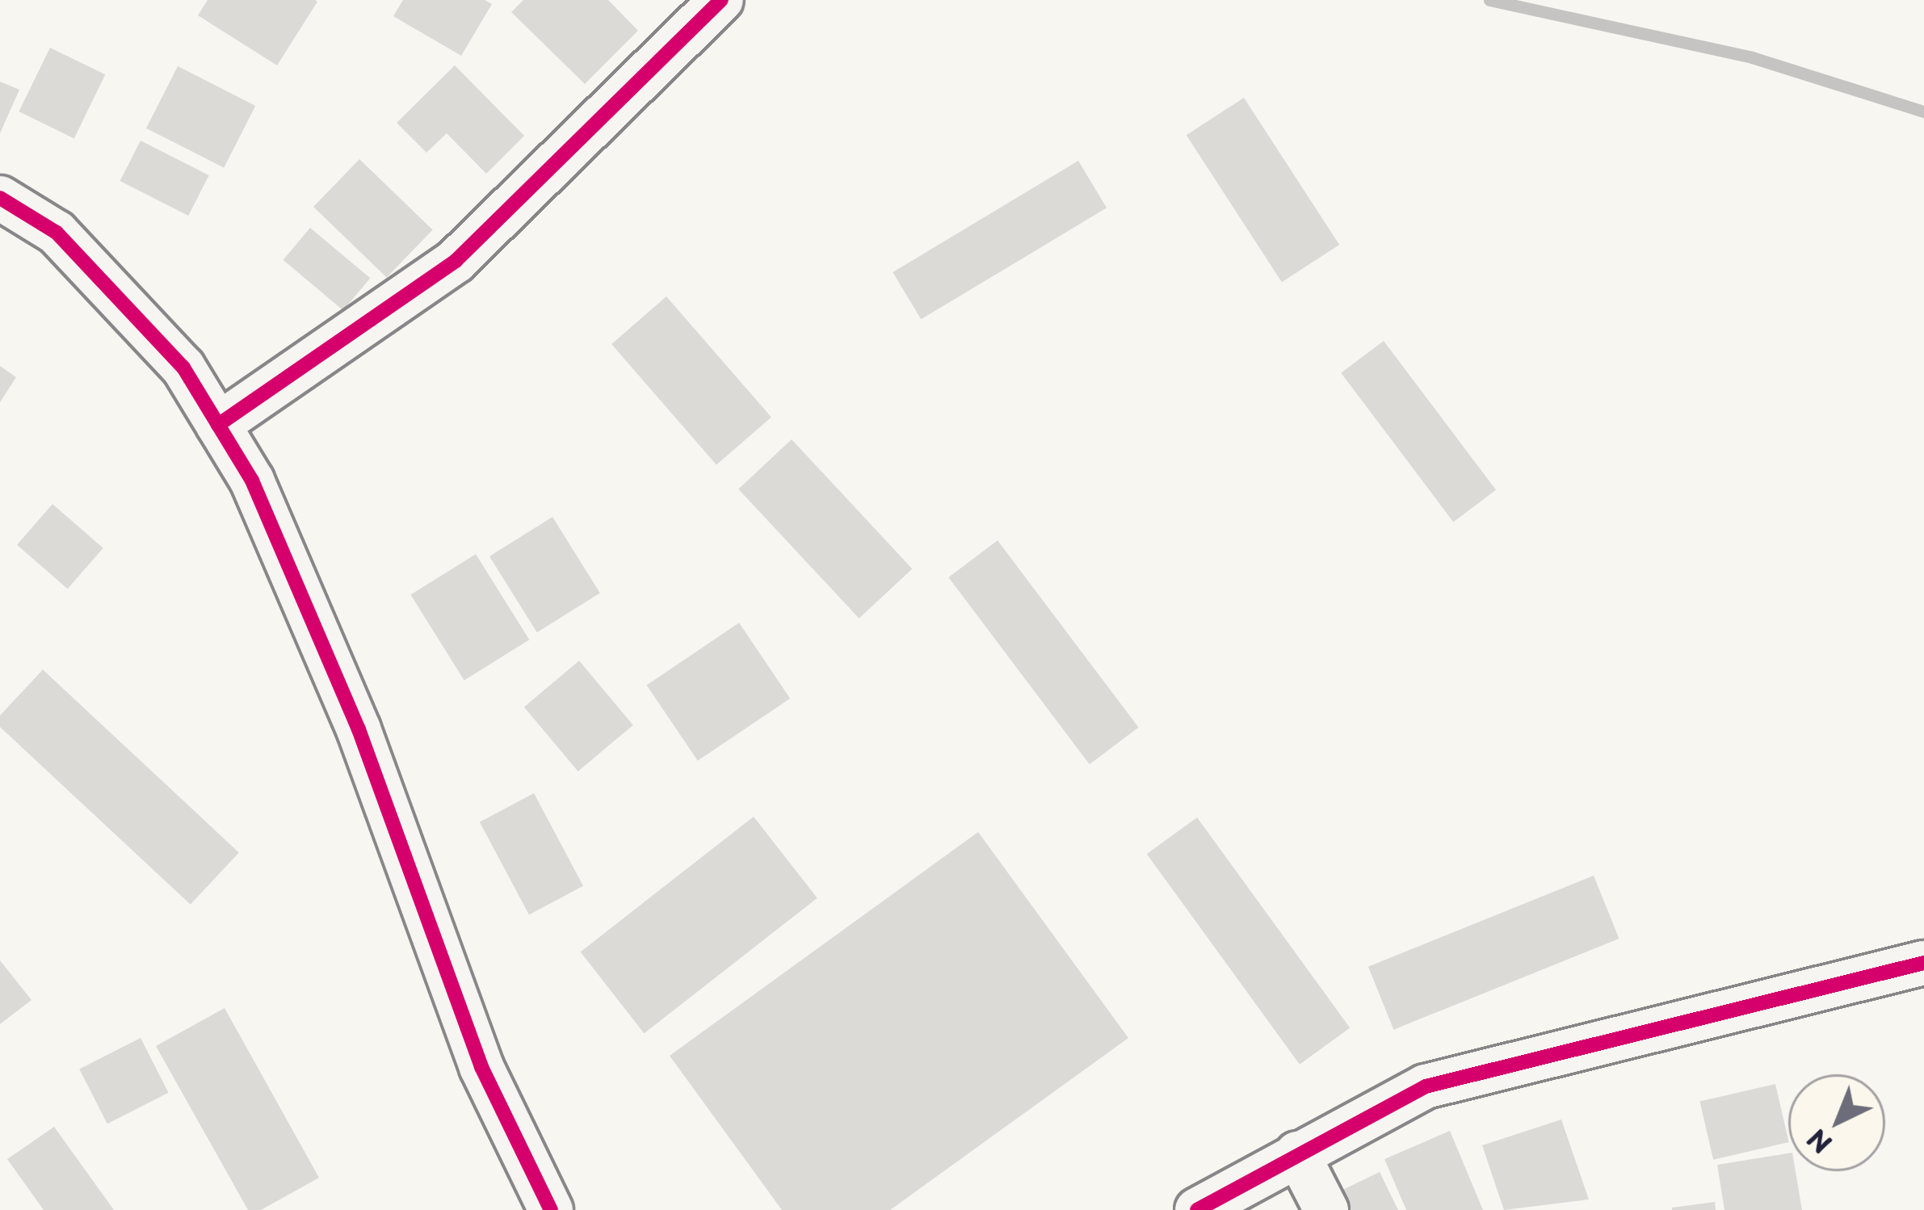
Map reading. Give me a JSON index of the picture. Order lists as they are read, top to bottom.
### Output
{
  "north": "bottom left"
}
